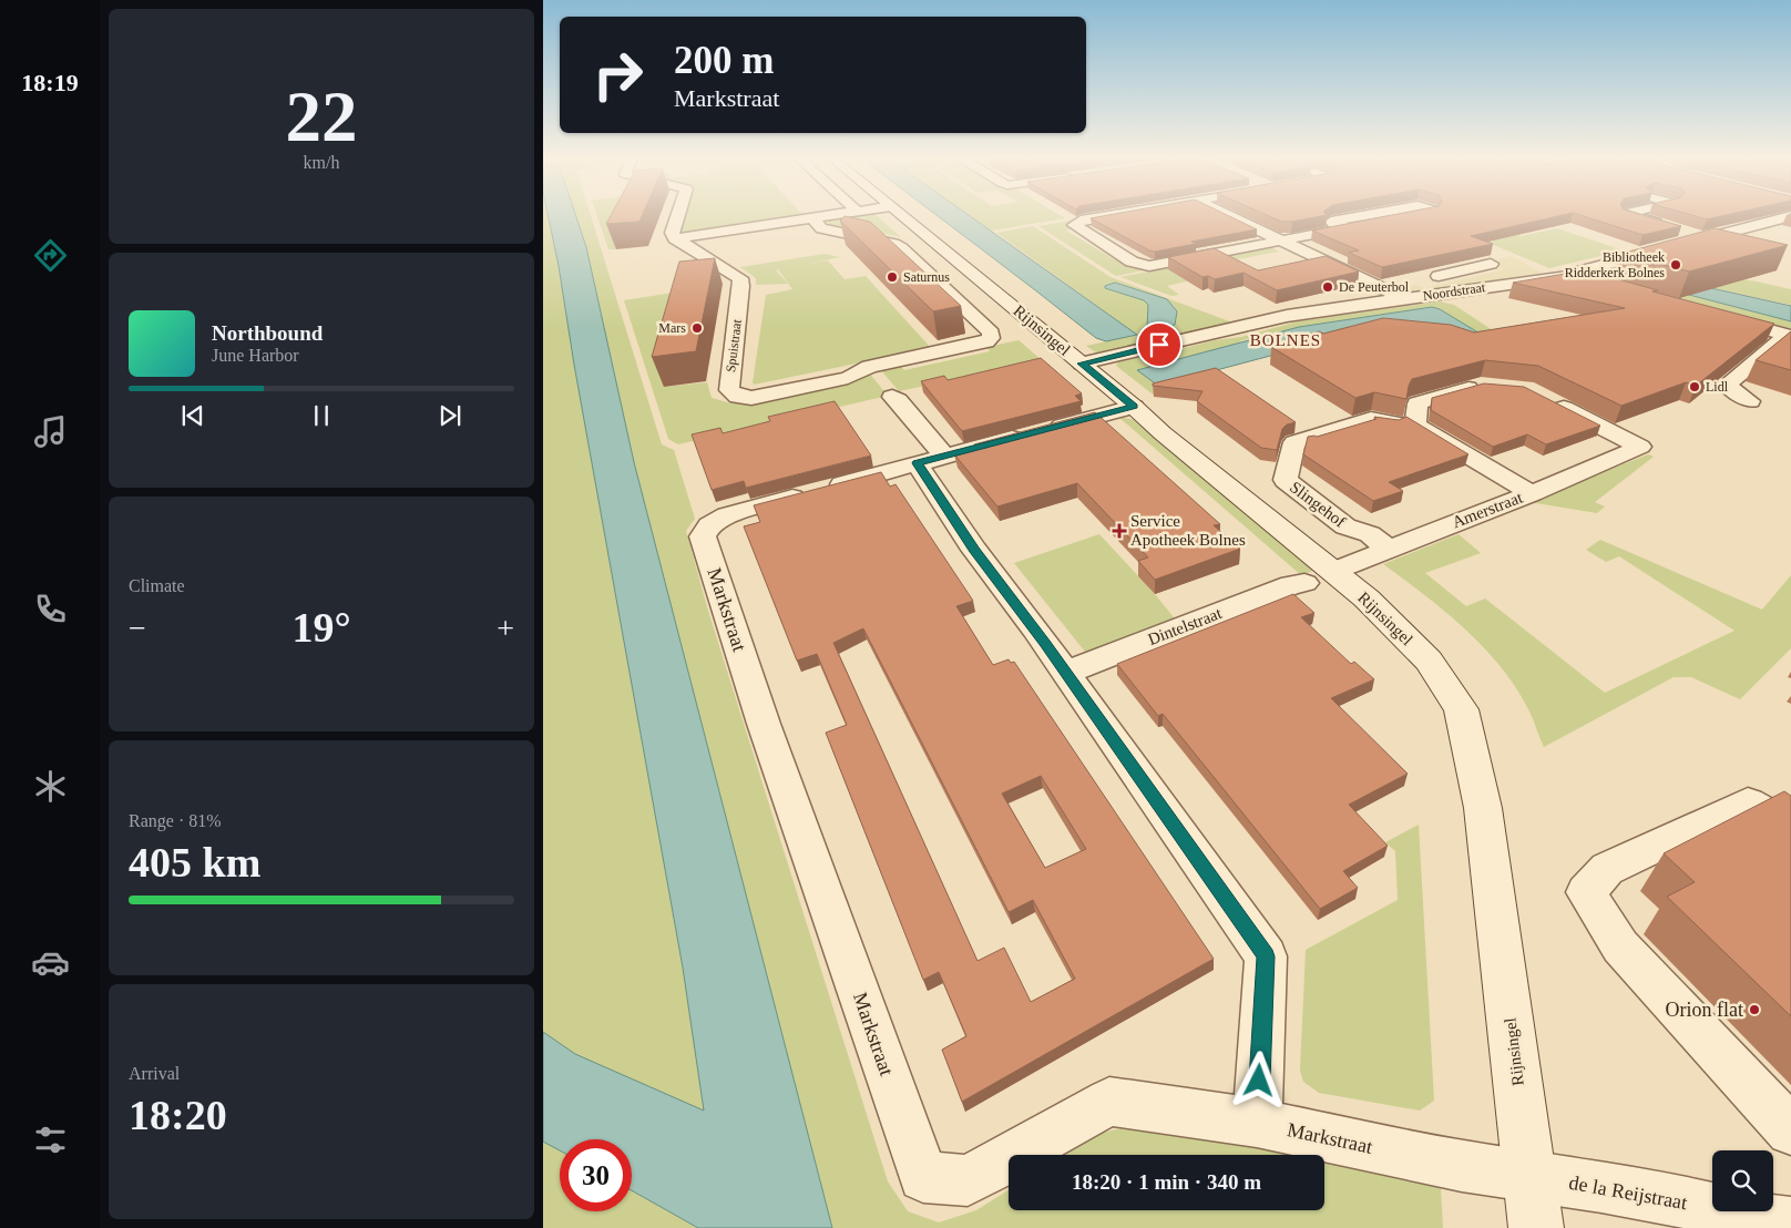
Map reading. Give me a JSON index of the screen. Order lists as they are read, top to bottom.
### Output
{
  "streets": {
    "street": [
      "Noordstraat",
      "Rijnsingel",
      "Spuistraat",
      "Slingehof",
      "Amerstraat",
      "Markstraat",
      "Dintelstraat",
      "de la Reijstraat"
    ]
  },
  "crossings": [
    ["Noordstraat", "Rijnsingel"],
    ["Rijnsingel", "Amerstraat"],
    ["Rijnsingel", "Markstraat"],
    ["Rijnsingel", "de la Reijstraat"],
    ["Slingehof", "Amerstraat"],
    ["Markstraat", "de la Reijstraat"]
  ],
  "districts": ["BOLNES"],
  "places": {
    "other": [
      "Bibliotheek Ridderkerk Bolnes",
      "Saturnus",
      "De Peuterbol",
      "Mars",
      "Lidl",
      "Orion flat"
    ],
    "health": ["Service Apotheek Bolnes"]
  },
  "page": {
    "tabs": "18:19",
    "tile": [
      ["22", "km/h"],
      "Climate",
      ["Range · 81%", "405 km"],
      ["Arrival", "18:20"]
    ],
    "turn": ["200 m", "Markstraat"],
    "song": ["Northbound", "June Harbor"],
    "heat": ["−", "19°", "+"],
    "limit": "30",
    "trip": "18:20 · 1 min · 340 m"
  }
}
